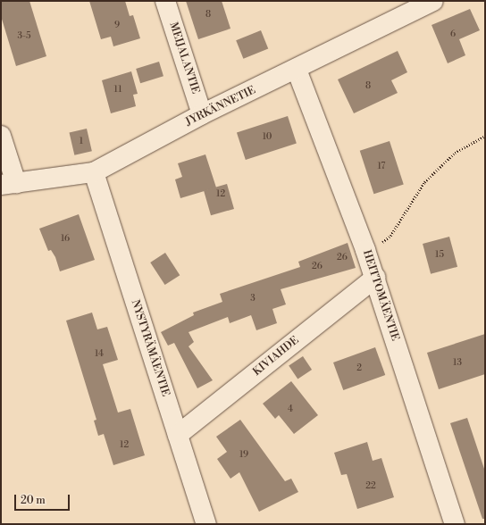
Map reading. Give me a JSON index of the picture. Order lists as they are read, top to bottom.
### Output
{
  "streets": {
    "street": [
      "MEIJALANTIE",
      "JYRKÄNNETIE",
      "HEITTOMÄENTIE",
      "NYSTYRÄMÄENTIE",
      "KIVIAHDE"
    ]
  },
  "crossings": [
    ["MEIJALANTIE", "JYRKÄNNETIE"],
    ["JYRKÄNNETIE", "HEITTOMÄENTIE"],
    ["JYRKÄNNETIE", "NYSTYRÄMÄENTIE"],
    ["HEITTOMÄENTIE", "KIVIAHDE"],
    ["NYSTYRÄMÄENTIE", "KIVIAHDE"]
  ],
  "house_numbers": [
    "8",
    "9",
    "6",
    "3-5",
    "8",
    "11",
    "10",
    "1",
    "17",
    "12",
    "16",
    "15",
    "26",
    "26",
    "3",
    "14",
    "13",
    "2",
    "4",
    "12",
    "19",
    "22"
  ],
  "scale_bar": "20 m"
}
